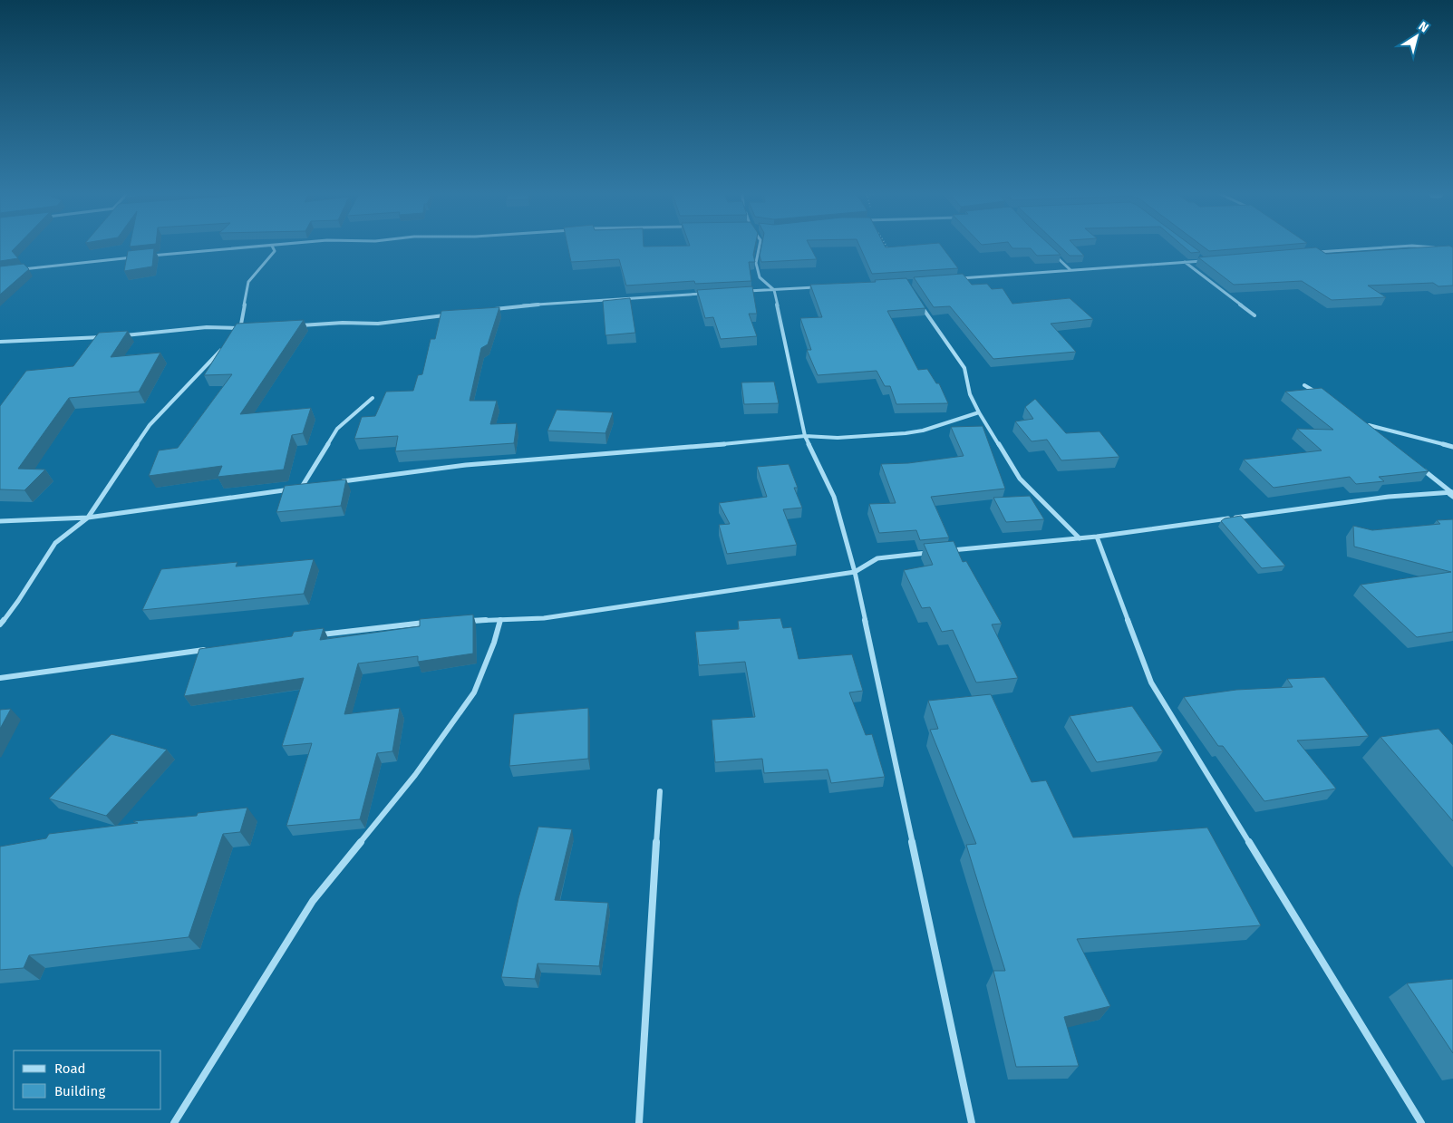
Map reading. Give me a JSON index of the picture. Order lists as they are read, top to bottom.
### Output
{
  "legend": ["Road", "Building"],
  "north": "top right"
}
